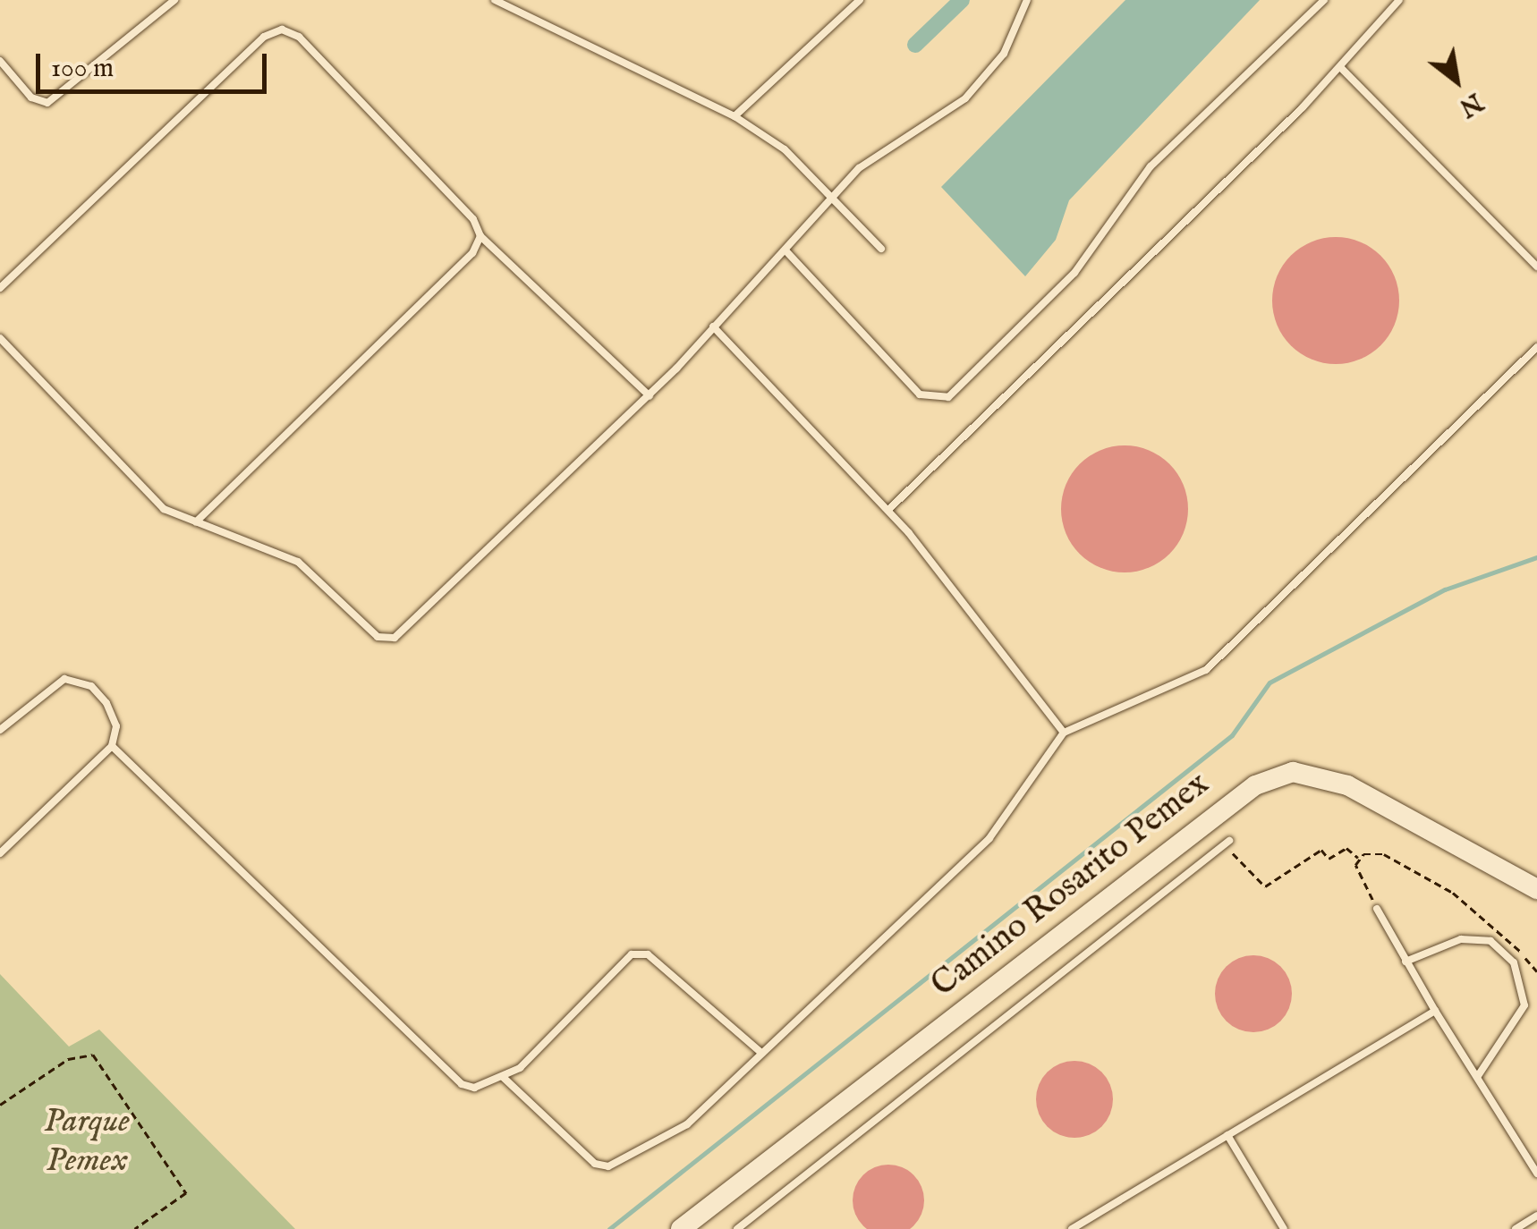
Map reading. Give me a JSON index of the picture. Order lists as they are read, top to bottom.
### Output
{
  "streets": {
    "street": ["Camino Rosarito Pemex"]
  },
  "parks": ["Parque Pemex"],
  "scale_bar": "100 m",
  "north": "bottom right"
}
